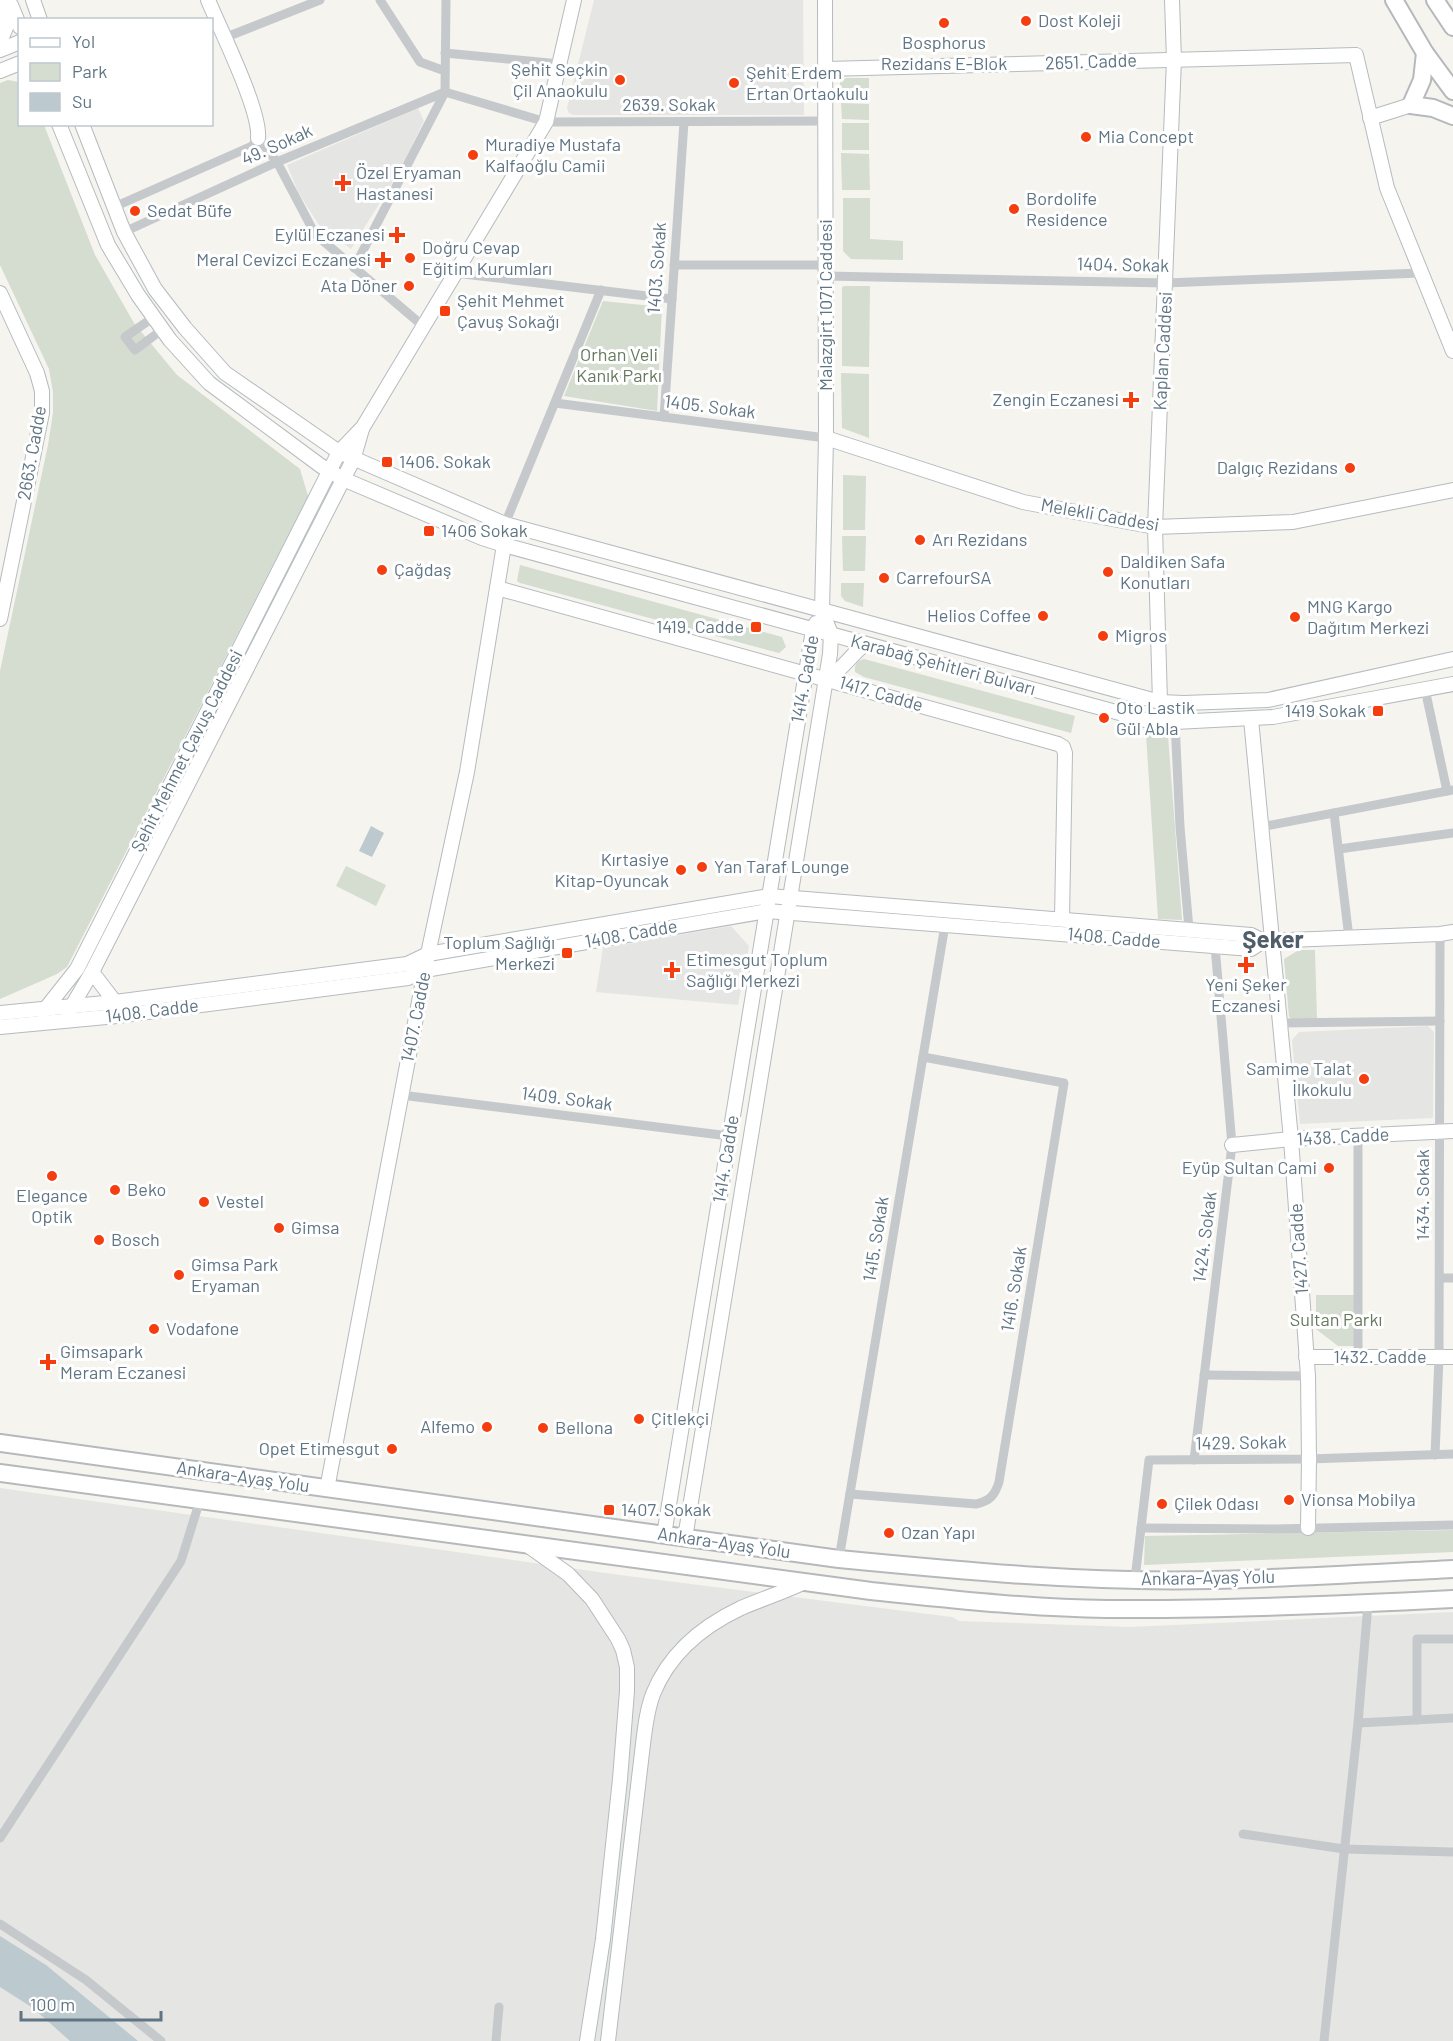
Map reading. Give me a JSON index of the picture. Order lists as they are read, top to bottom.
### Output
{
  "streets": {
    "highway": ["Ankara-Ayaş Yolu"],
    "main road": [
      "2651. Cadde",
      "Malazgirt 1071 Caddesi",
      "Kaplan Caddesi",
      "2663. Cadde",
      "Melekli Caddesi",
      "Karabağ Şehitleri Bulvarı",
      "1414. Cadde",
      "1417. Cadde",
      "Şehit Mehmet Çavuş Caddesi",
      "1408. Cadde",
      "1407. Cadde",
      "1438. Cadde",
      "1427. Cadde",
      "1432. Cadde"
    ],
    "street": [
      "2639. Sokak",
      "49. Sokak",
      "1404. Sokak",
      "1403. Sokak",
      "1405. Sokak",
      "1409. Sokak",
      "1434. Sokak",
      "1424. Sokak",
      "1415. Sokak",
      "1416. Sokak",
      "1429. Sokak"
    ]
  },
  "crossings": [
    ["2651. Cadde", "Malazgirt 1071 Caddesi"],
    ["2651. Cadde", "Kaplan Caddesi"],
    ["2639. Sokak", "49. Sokak"],
    ["2639. Sokak", "1403. Sokak"],
    ["2639. Sokak", "Malazgirt 1071 Caddesi"],
    ["49. Sokak", "Karabağ Şehitleri Bulvarı"],
    ["1404. Sokak", "1403. Sokak"],
    ["1404. Sokak", "Malazgirt 1071 Caddesi"],
    ["1404. Sokak", "Kaplan Caddesi"],
    ["1403. Sokak", "1405. Sokak"],
    ["Malazgirt 1071 Caddesi", "1405. Sokak"],
    ["Malazgirt 1071 Caddesi", "Melekli Caddesi"],
    ["Malazgirt 1071 Caddesi", "Karabağ Şehitleri Bulvarı"],
    ["Malazgirt 1071 Caddesi", "1414. Cadde"],
    ["Kaplan Caddesi", "Melekli Caddesi"],
    ["Kaplan Caddesi", "Karabağ Şehitleri Bulvarı"],
    ["1405. Sokak", "Melekli Caddesi"],
    ["Karabağ Şehitleri Bulvarı", "1414. Cadde"],
    ["Karabağ Şehitleri Bulvarı", "Şehit Mehmet Çavuş Caddesi"],
    ["Karabağ Şehitleri Bulvarı", "1407. Cadde"],
    ["Karabağ Şehitleri Bulvarı", "1427. Cadde"],
    ["1414. Cadde", "1417. Cadde"],
    ["1414. Cadde", "1408. Cadde"],
    ["1414. Cadde", "1409. Sokak"],
    ["1414. Cadde", "Ankara-Ayaş Yolu"],
    ["1417. Cadde", "1408. Cadde"],
    ["1417. Cadde", "1407. Cadde"],
    ["Şehit Mehmet Çavuş Caddesi", "1408. Cadde"],
    ["1408. Cadde", "1407. Cadde"],
    ["1408. Cadde", "1434. Sokak"],
    ["1408. Cadde", "1424. Sokak"],
    ["1408. Cadde", "1415. Sokak"],
    ["1408. Cadde", "1427. Cadde"],
    ["1407. Cadde", "1409. Sokak"],
    ["1407. Cadde", "Ankara-Ayaş Yolu"],
    ["1438. Cadde", "1434. Sokak"],
    ["1438. Cadde", "1424. Sokak"],
    ["1438. Cadde", "1427. Cadde"],
    ["1434. Sokak", "1432. Cadde"],
    ["1434. Sokak", "1429. Sokak"],
    ["1424. Sokak", "1429. Sokak"],
    ["1415. Sokak", "1416. Sokak"],
    ["1415. Sokak", "Ankara-Ayaş Yolu"],
    ["1427. Cadde", "1432. Cadde"],
    ["1427. Cadde", "1429. Sokak"],
    ["1429. Sokak", "Ankara-Ayaş Yolu"]
  ],
  "districts": ["Şeker"],
  "parks": ["Orhan Veli Kanık Parkı", "Sultan Parkı"],
  "places": {
    "other": [
      "Dost Koleji",
      "Bosphorus Rezidans E-Blok",
      "Şehit Seçkin Çil Anaokulu",
      "Şehit Erdem Ertan Ortaokulu",
      "Mia Concept",
      "Muradiye Mustafa Kalfaoğlu Camii",
      "Bordolife Residence",
      "Sedat Büfe",
      "Doğru Cevap Eğitim Kurumları",
      "Ata Döner",
      "Dalgıç Rezidans",
      "Arı Rezidans",
      "Çağdaş",
      "Daldiken Safa Konutları",
      "CarrefourSA",
      "Helios Coffee",
      "MNG Kargo Dağıtım Merkezi",
      "Migros",
      "Oto Lastik Gül Abla",
      "Yan Taraf Lounge",
      "Kırtasiye Kitap-Oyuncak",
      "Samime Talat İlkokulu",
      "Eyüp Sultan Cami",
      "Elegance Optik",
      "Beko",
      "Vestel",
      "Gimsa",
      "Bosch",
      "Gimsa Park Eryaman",
      "Vodafone",
      "Çitlekçi",
      "Alfemo",
      "Bellona",
      "Opet Etimesgut",
      "Vionsa Mobilya",
      "Çilek Odası",
      "Ozan Yapı"
    ],
    "health": [
      "Özel Eryaman Hastanesi",
      "Eylül Eczanesi",
      "Meral Cevizci Eczanesi",
      "Zengin Eczanesi",
      "Yeni Şeker Eczanesi",
      "Etimesgut Toplum Sağlığı Merkezi",
      "Gimsapark Meram Eczanesi"
    ],
    "transit": [
      "Şehit Mehmet Çavuş Sokağı",
      "1406. Sokak",
      "1406 Sokak",
      "1419. Cadde",
      "1419 Sokak",
      "Toplum Sağlığı Merkezi",
      "1407. Sokak"
    ]
  },
  "legend": ["Yol", "Park", "Su"],
  "scale_bar": "100 m"
}
